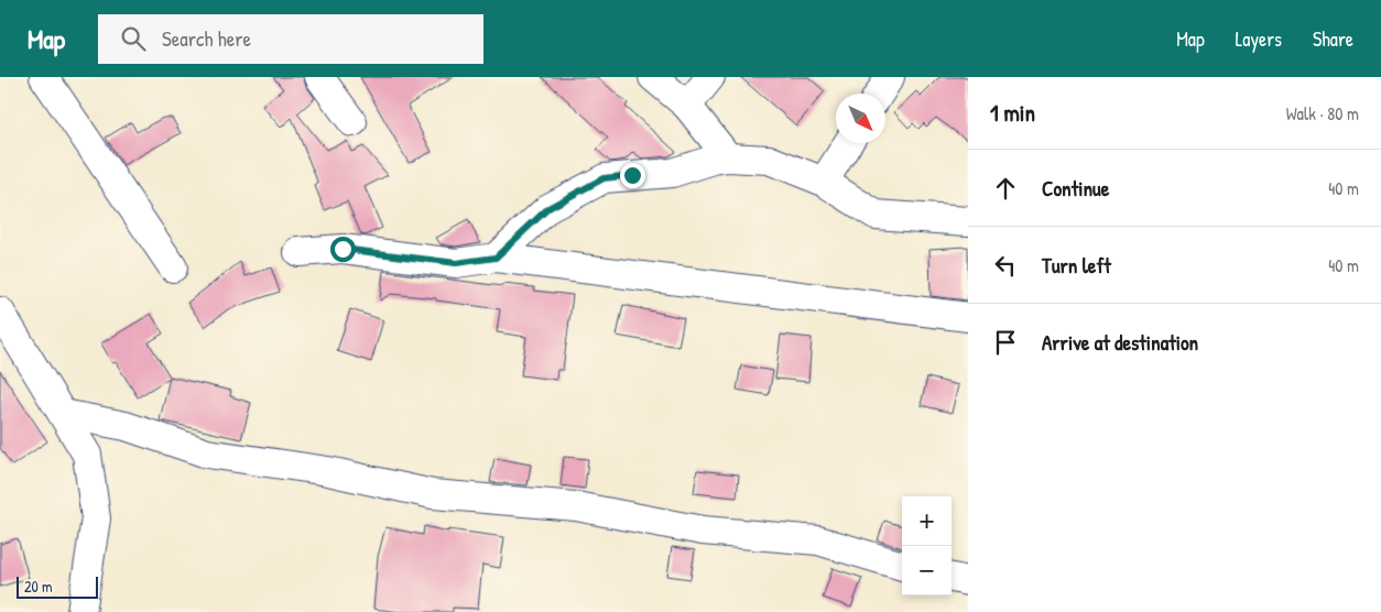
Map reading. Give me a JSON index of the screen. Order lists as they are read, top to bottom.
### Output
{
  "scale_bar": "20 m",
  "north": "bottom right",
  "page": {
    "header": "Map",
    "search": "Search here",
    "nav": ["Map", "Layers", "Share"],
    "heading": ["1 min", "Walk · 80 m"],
    "list": [
      ["Continue", "40 m"],
      ["Turn left", "40 m"],
      "Arrive at destination"
    ],
    "map_buttons": ["+", "−"],
    "scale": "20 m"
  }
}
